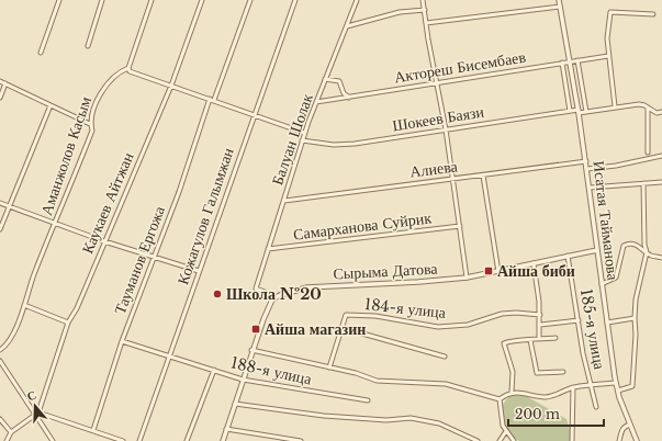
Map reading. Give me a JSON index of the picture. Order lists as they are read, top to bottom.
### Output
{
  "streets": {
    "street": [
      "Актореш Бисембаев",
      "Шокеев Баязи",
      "Балуан Шолак",
      "Аманжолов Касым",
      "Алиева",
      "Каукаев Айтжан",
      "Кожагулов Галымжан",
      "Исатая Тайманова",
      "Самарханова Суйрик",
      "Тауманов Ергожа",
      "Сырыма Датова",
      "184-я улица",
      "185-я улица",
      "188-я улица"
    ]
  },
  "crossings": [
    ["Актореш Бисембаев", "Балуан Шолак"],
    ["Актореш Бисембаев", "Исатая Тайманова"],
    ["Шокеев Баязи", "Балуан Шолак"],
    ["Шокеев Баязи", "Исатая Тайманова"],
    ["Балуан Шолак", "Алиева"],
    ["Балуан Шолак", "Самарханова Суйрик"],
    ["Балуан Шолак", "Сырыма Датова"],
    ["Алиева", "Исатая Тайманова"],
    ["Кожагулов Галымжан", "188-я улица"],
    ["Исатая Тайманова", "Сырыма Датова"],
    ["Тауманов Ергожа", "188-я улица"],
    ["Сырыма Датова", "185-я улица"]
  ],
  "places": {
    "transit": ["Айша биби", "Айша магазин"],
    "other": ["Школа №20"]
  },
  "scale_bar": "200 m",
  "north": "top"
}
